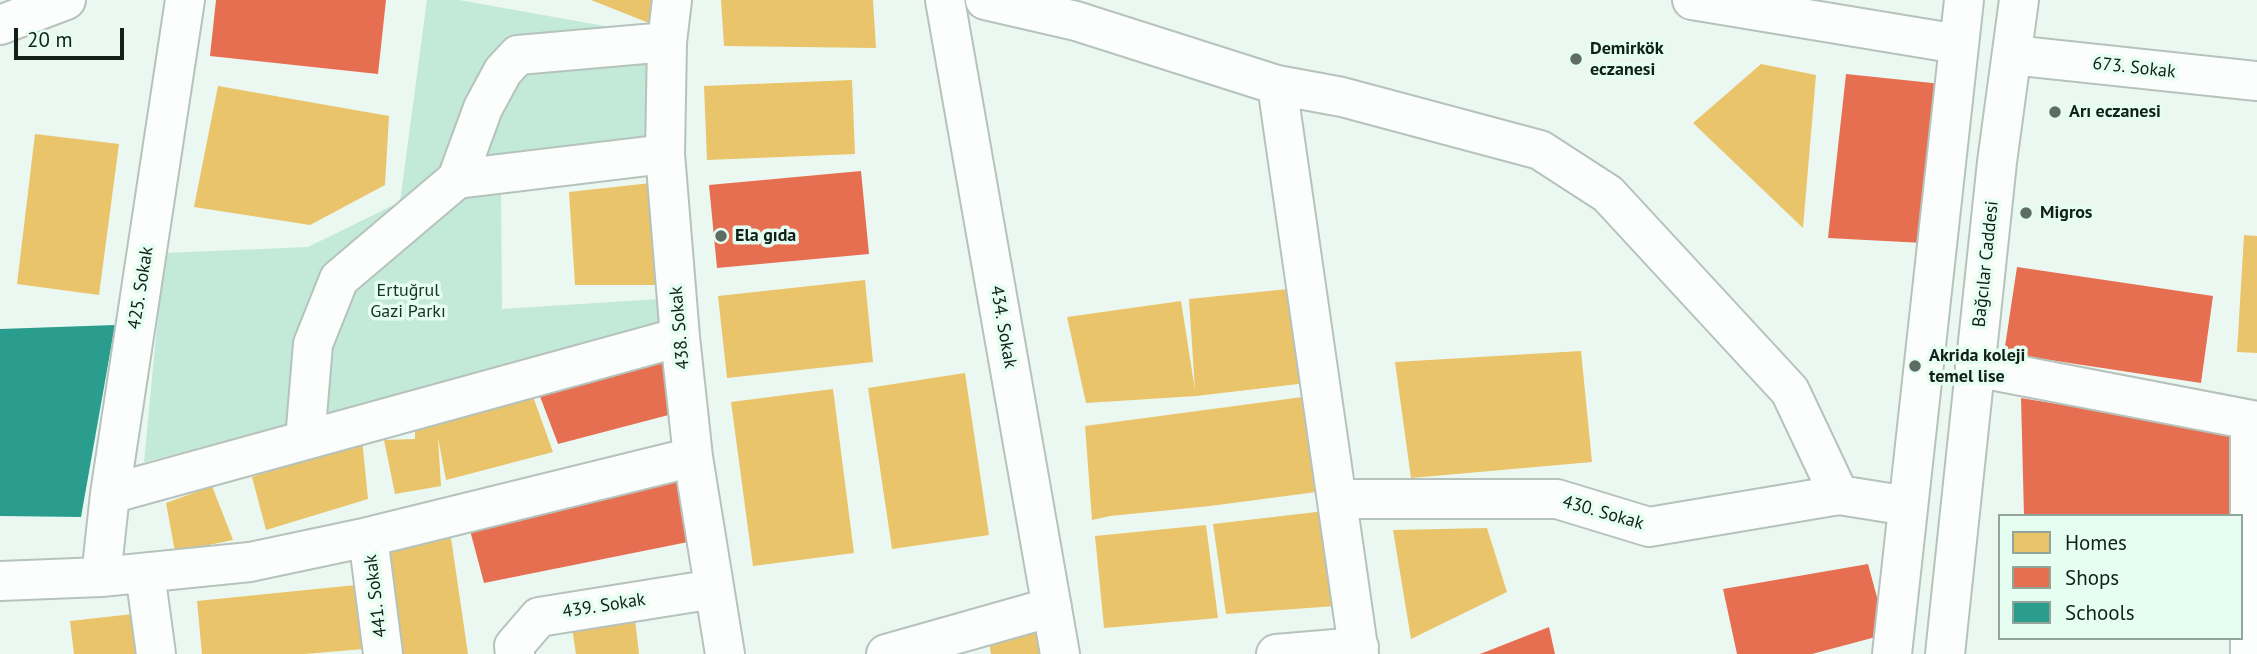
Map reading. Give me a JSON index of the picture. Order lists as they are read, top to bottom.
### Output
{
  "streets": {
    "street": [
      "673. Sokak",
      "Bağcılar Caddesi",
      "425. Sokak",
      "434. Sokak",
      "438. Sokak",
      "430. Sokak",
      "441. Sokak",
      "439. Sokak"
    ]
  },
  "crossings": [
    ["673. Sokak", "Bağcılar Caddesi"],
    ["438. Sokak", "439. Sokak"]
  ],
  "parks": ["Ertuğrul Gazi Parkı"],
  "places": [
    "Demirkök eczanesi",
    "Arı eczanesi",
    "Migros",
    "Ela gıda",
    "Akrida koleji temel lise"
  ],
  "legend": ["Homes", "Shops", "Schools"],
  "scale_bar": "20 m"
}
